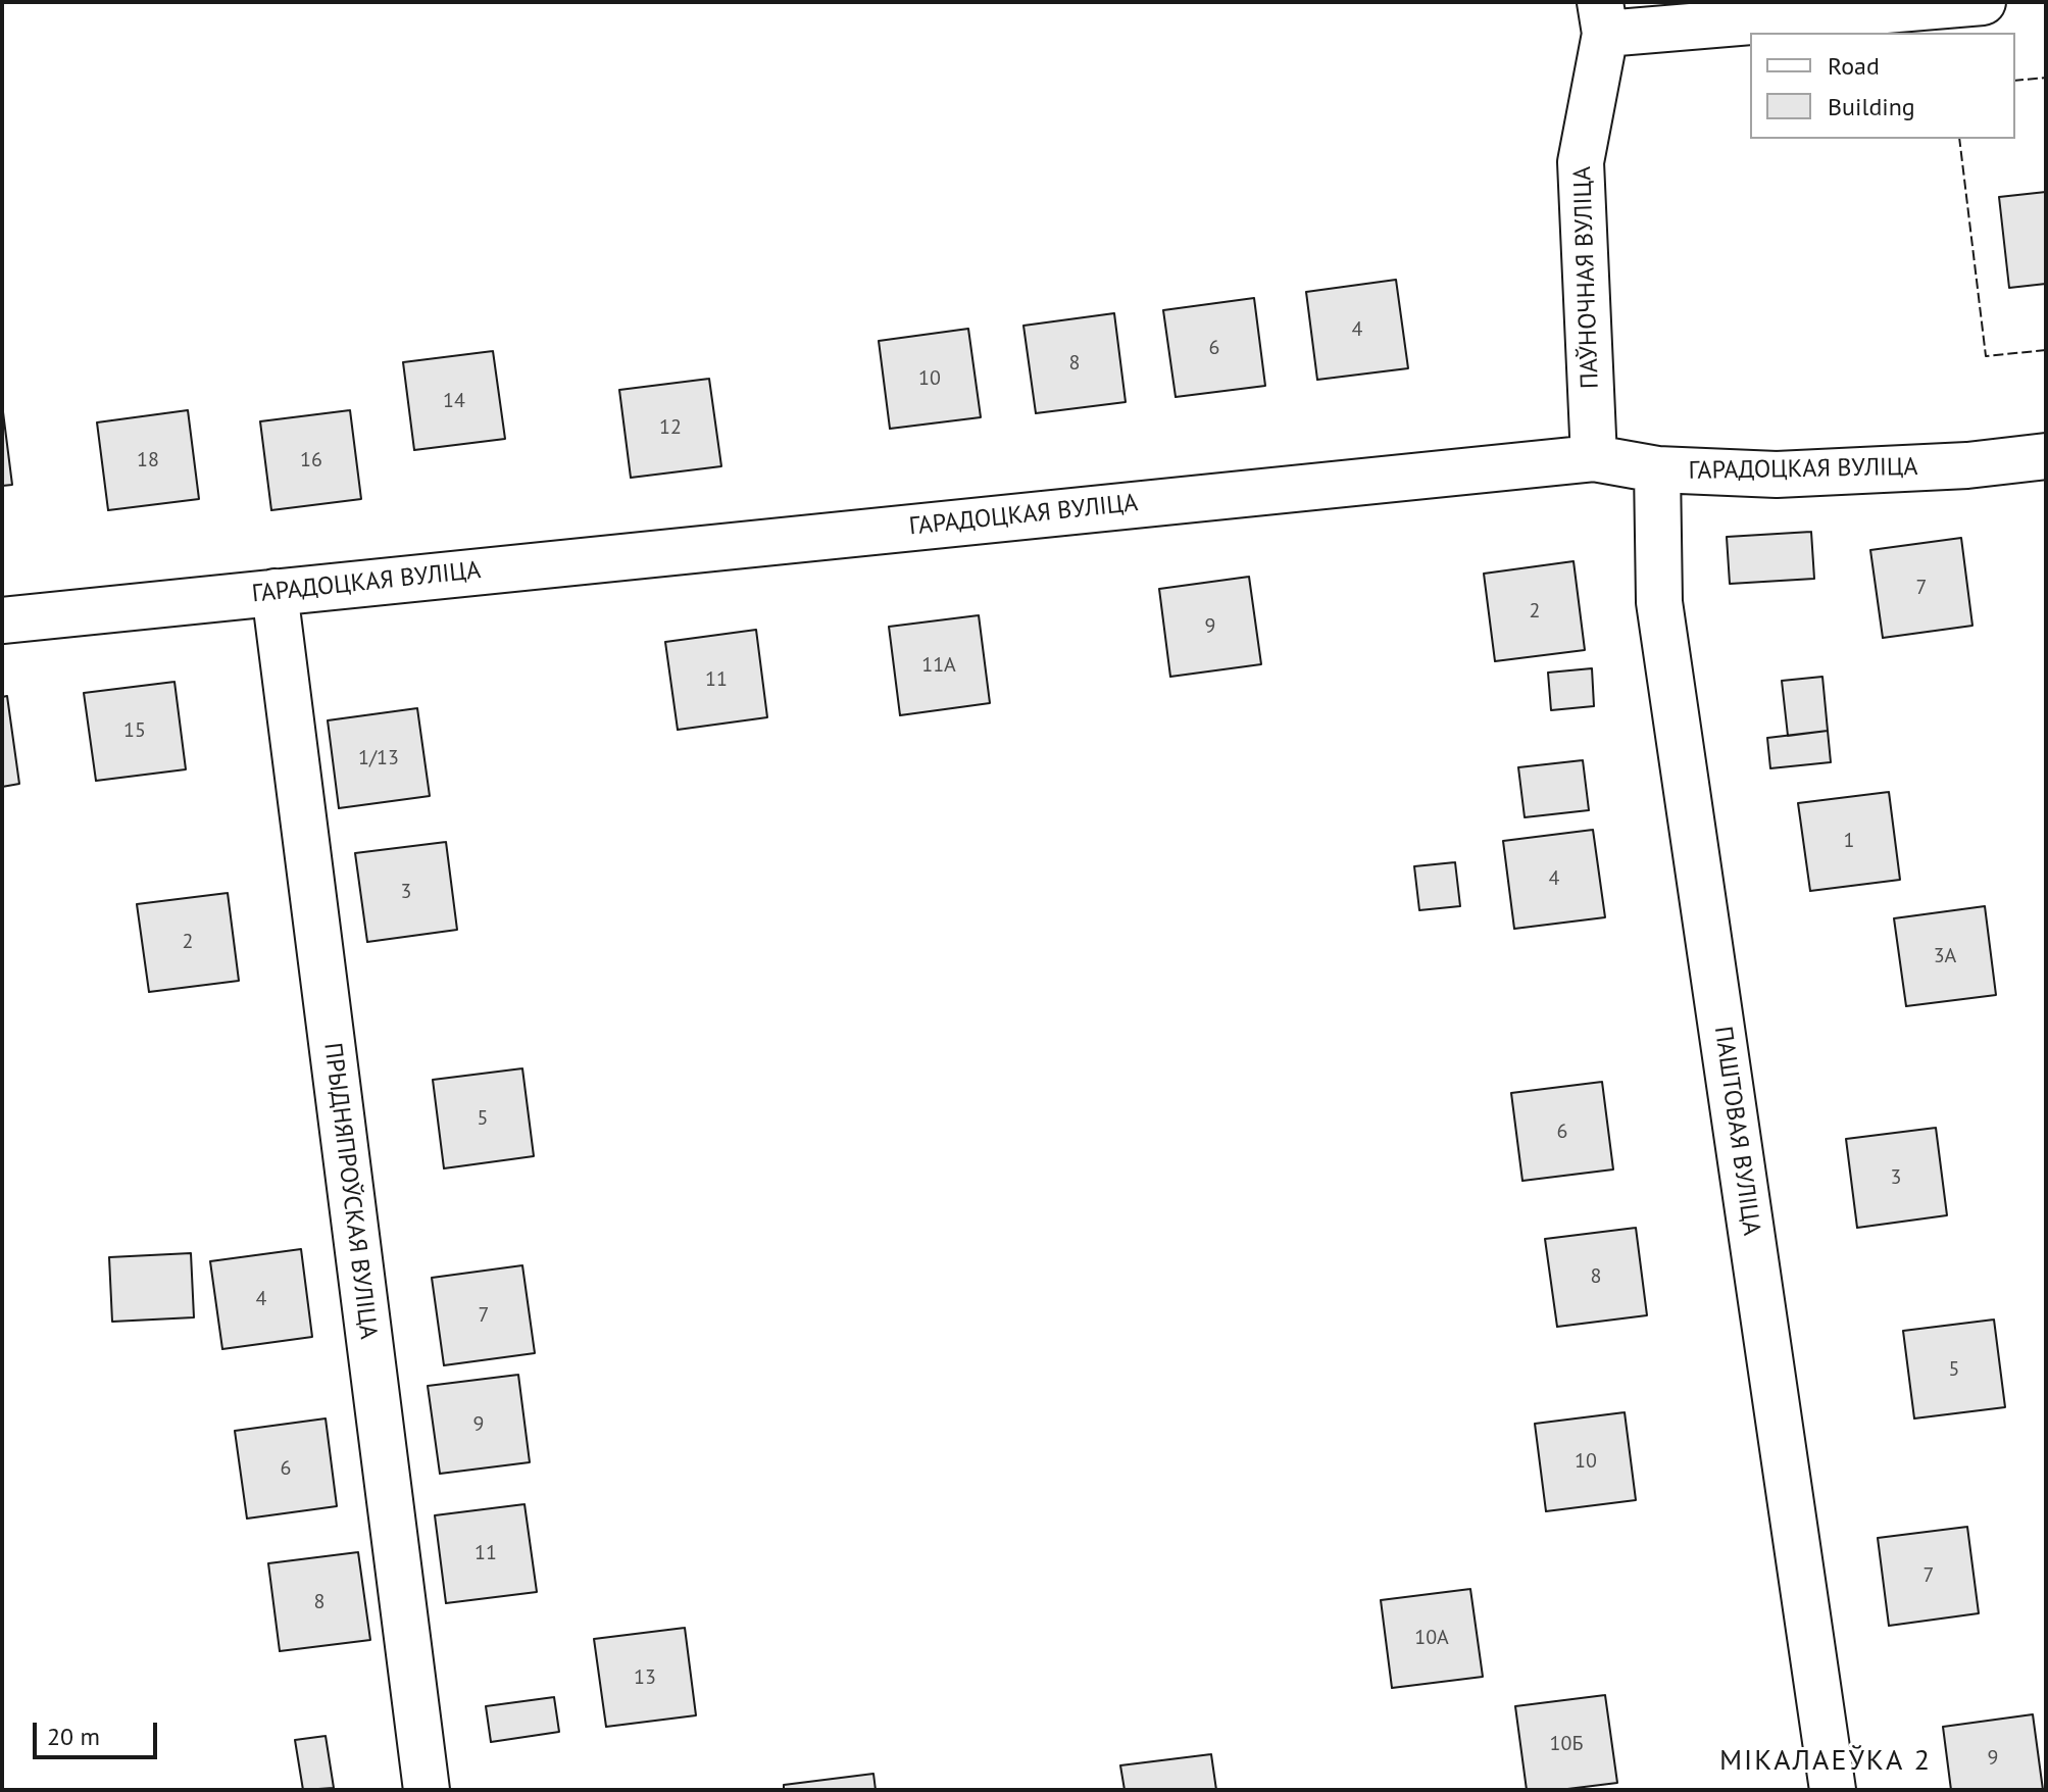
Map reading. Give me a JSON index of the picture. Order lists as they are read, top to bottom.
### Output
{
  "streets": {
    "street": [
      "ПАЎНОЧНАЯ ВУЛІЦА",
      "ГАРАДОЦКАЯ ВУЛІЦА",
      "ПАШТОВАЯ ВУЛІЦА",
      "ПРЫДНЯПРОЎСКАЯ ВУЛІЦА"
    ]
  },
  "crossings": [
    ["ПАЎНОЧНАЯ ВУЛІЦА", "ГАРАДОЦКАЯ ВУЛІЦА"],
    ["ГАРАДОЦКАЯ ВУЛІЦА", "ПАШТОВАЯ ВУЛІЦА"],
    ["ГАРАДОЦКАЯ ВУЛІЦА", "ПРЫДНЯПРОЎСКАЯ ВУЛІЦА"]
  ],
  "districts": ["МІКАЛАЕЎКА 2"],
  "house_numbers": [
    "4",
    "6",
    "8",
    "10",
    "14",
    "12",
    "18",
    "16",
    "7",
    "2",
    "9",
    "11А",
    "11",
    "15",
    "1/13",
    "1",
    "4",
    "3",
    "2",
    "3А",
    "5",
    "6",
    "3",
    "8",
    "4",
    "7",
    "5",
    "9",
    "10",
    "6",
    "11",
    "7",
    "8",
    "10А",
    "13",
    "10Б",
    "9"
  ],
  "legend": ["Road", "Building"],
  "scale_bar": "20 m"
}
